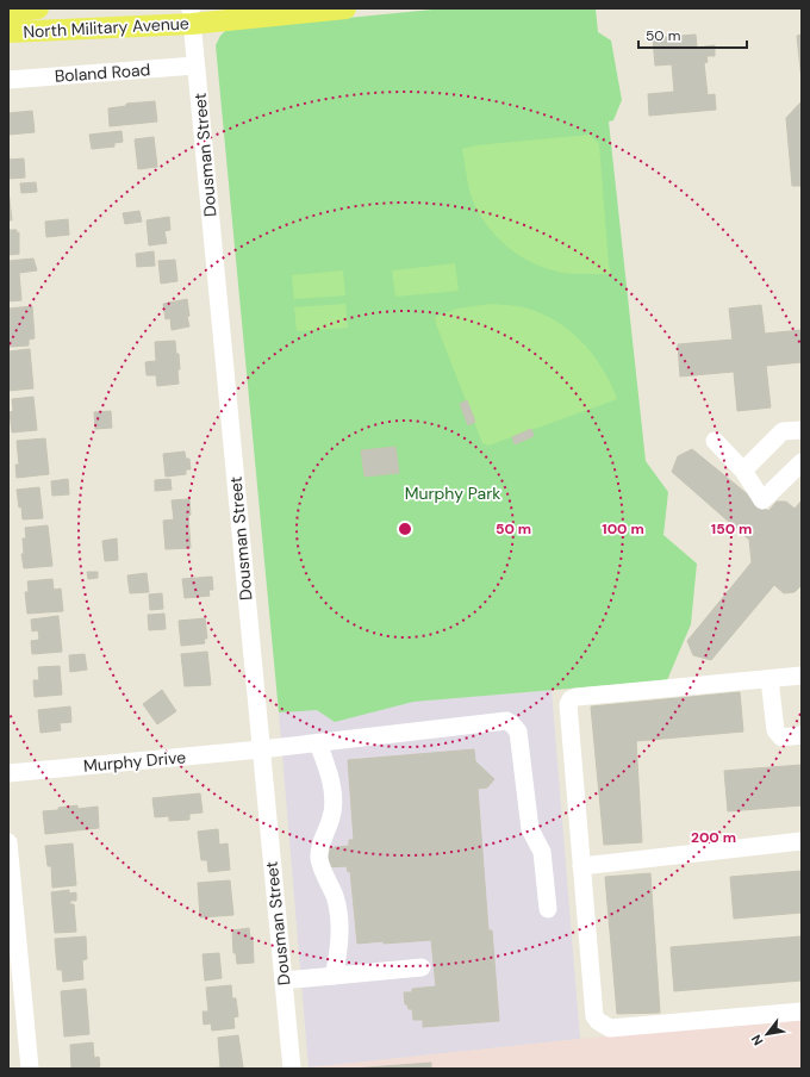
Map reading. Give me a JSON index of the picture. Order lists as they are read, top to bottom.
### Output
{
  "streets": {
    "main road": ["North Military Avenue"],
    "street": ["Boland Road", "Dousman Street", "Murphy Drive"]
  },
  "crossings": [
    ["North Military Avenue", "Dousman Street"],
    ["Boland Road", "Dousman Street"],
    ["Dousman Street", "Murphy Drive"]
  ],
  "parks": ["Murphy Park"],
  "scale_bar": "50 m",
  "north": "bottom left",
  "rings": [
    "50 m",
    "100 m",
    "150 m",
    "200 m"
  ]
}
